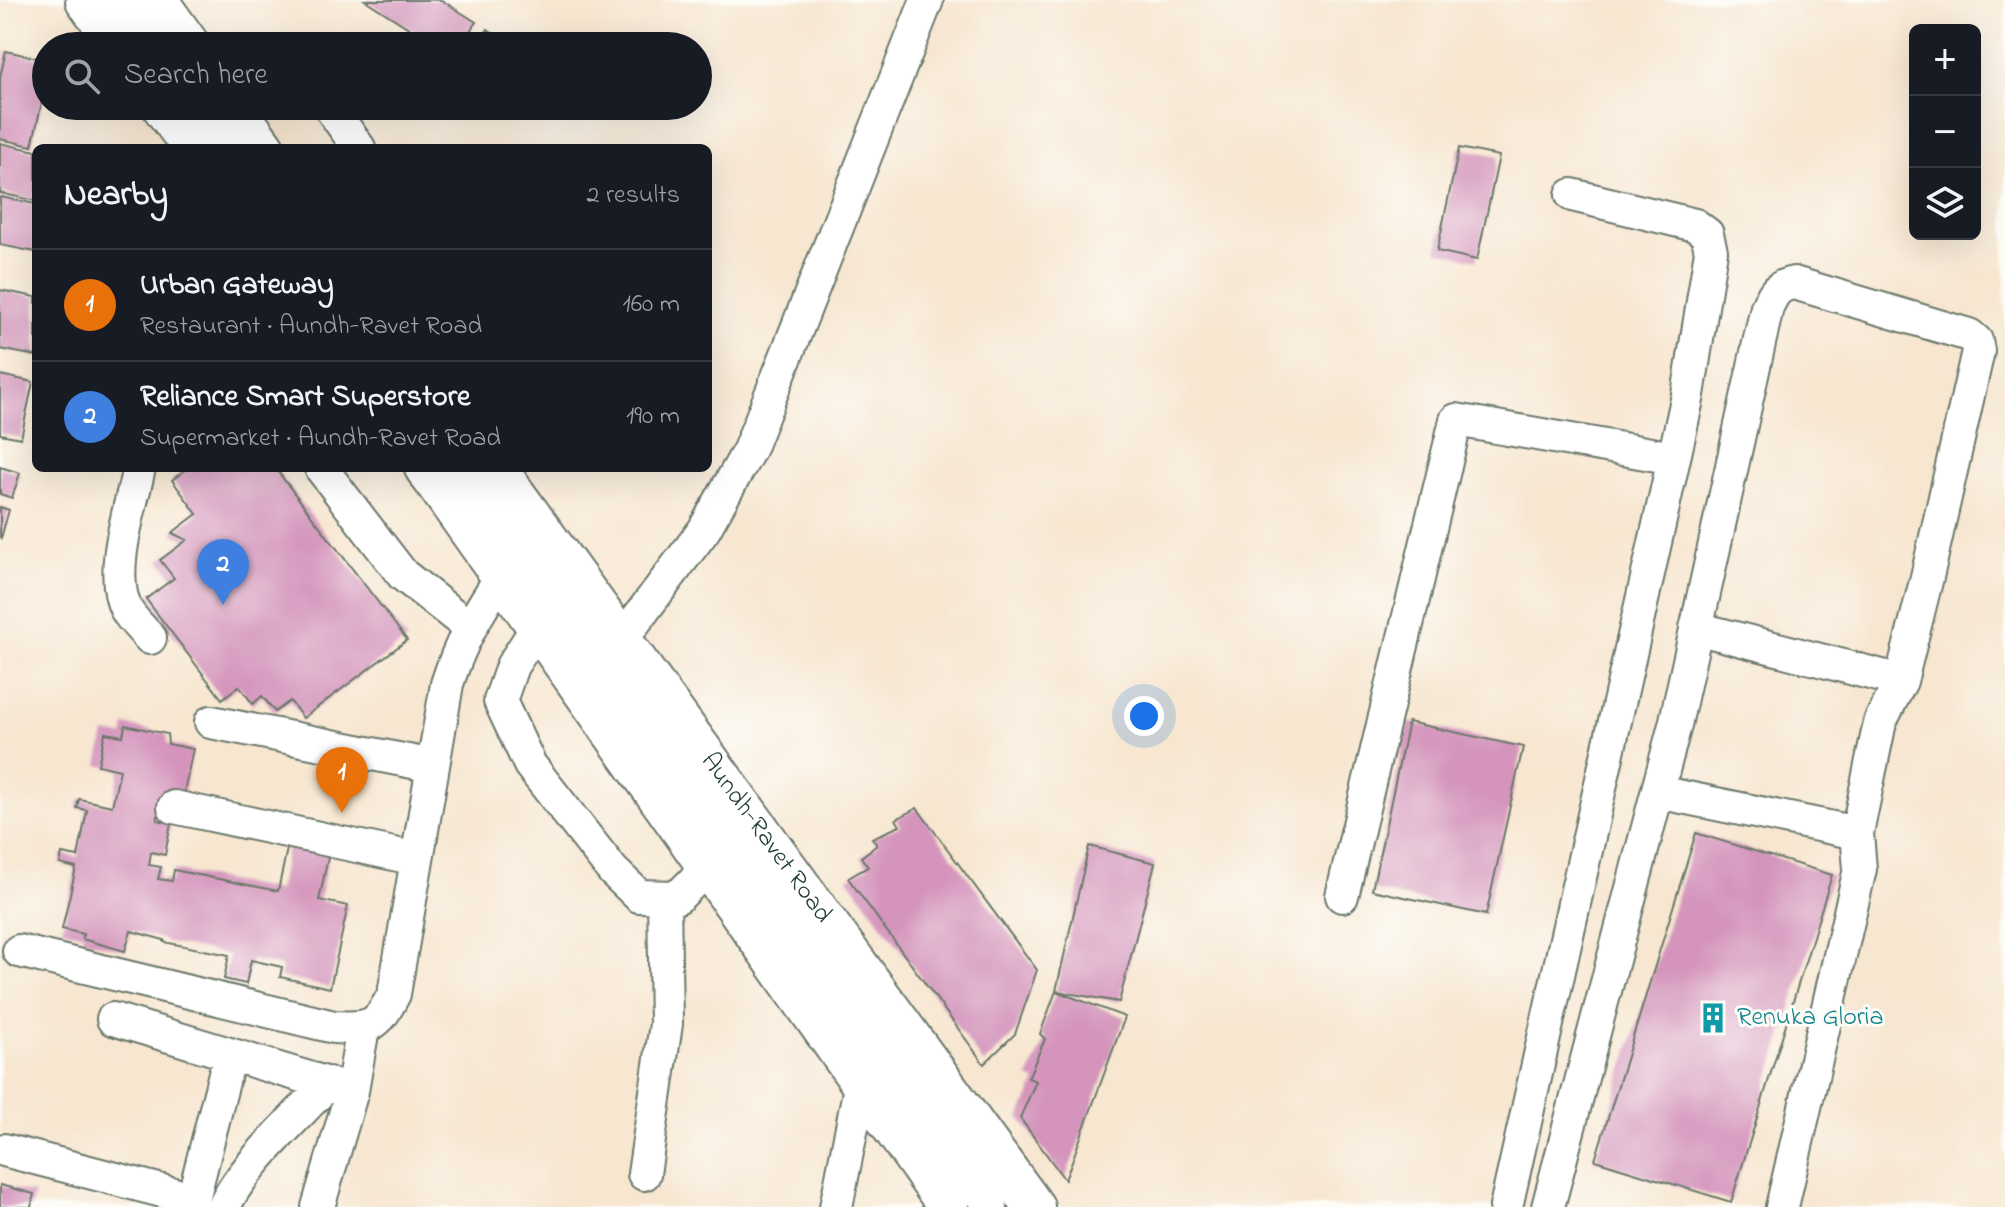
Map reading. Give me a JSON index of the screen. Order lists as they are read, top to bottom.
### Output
{
  "streets": {
    "main road": ["Aundh-Ravet Road"]
  },
  "places": {
    "building": ["Renuka Gloria"]
  },
  "page": {
    "map_buttons": ["+", "−"],
    "search": "Search here",
    "heading": ["Nearby", "2 results"],
    "list": [
      {
        "mark": "1",
        "name": "Urban Gateway",
        "note": "Restaurant · Aundh-Ravet Road",
        "value": "160 m"
      },
      {
        "mark": "2",
        "name": "Reliance Smart Superstore",
        "note": "Supermarket · Aundh-Ravet Road",
        "value": "190 m"
      }
    ],
    "pins": ["2", "1"]
  }
}
